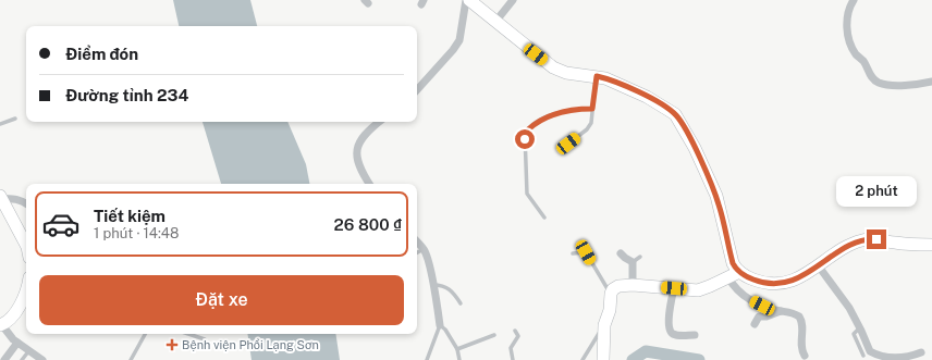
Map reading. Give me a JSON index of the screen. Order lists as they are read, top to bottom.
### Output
{
  "places": {
    "health": ["Bệnh viện Phổi Lạng Sơn"]
  },
  "page": {
    "banner": ["Điểm đón", "Đường tỉnh 234"],
    "bubble": "2 phút",
    "list": [
      {
        "name": "Tiết kiệm",
        "note": "1 phút · 14:48",
        "value": "26 800 ₫"
      }
    ],
    "buttons": "Đặt xe"
  }
}
